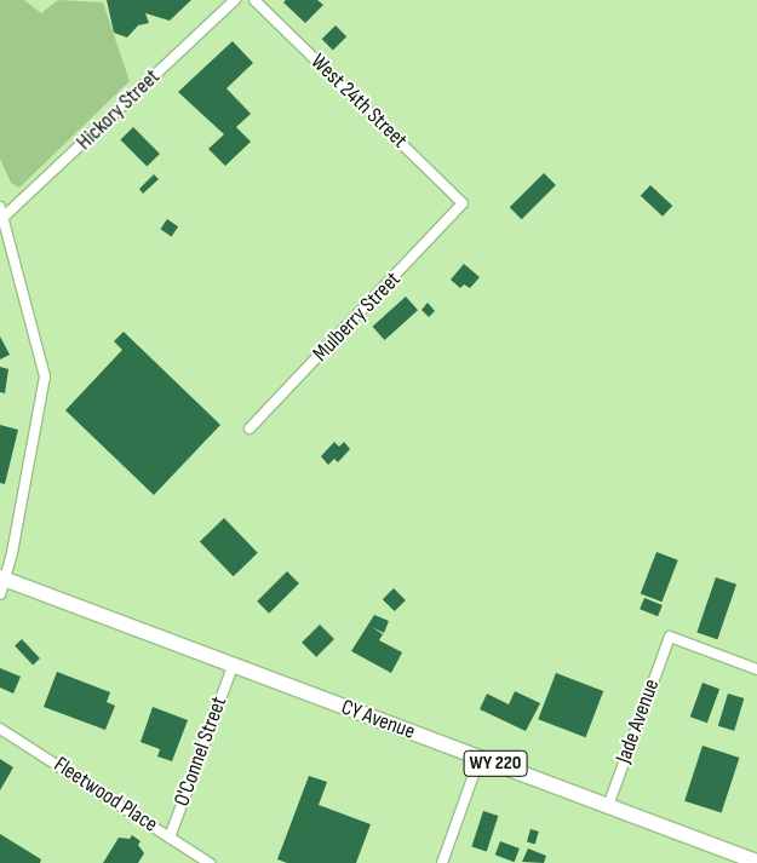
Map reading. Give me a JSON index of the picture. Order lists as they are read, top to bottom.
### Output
{
  "streets": {
    "main road": ["CY Avenue", "WY 220"],
    "street": [
      "West 24th Street",
      "Hickory Street",
      "Mulberry Street",
      "Jade Avenue",
      "O'Connel Street",
      "Fleetwood Place"
    ]
  },
  "crossings": [
    ["West 24th Street", "Mulberry Street"],
    ["CY Avenue", "Jade Avenue"],
    ["CY Avenue", "O'Connel Street"],
    ["O'Connel Street", "Fleetwood Place"]
  ]
}
